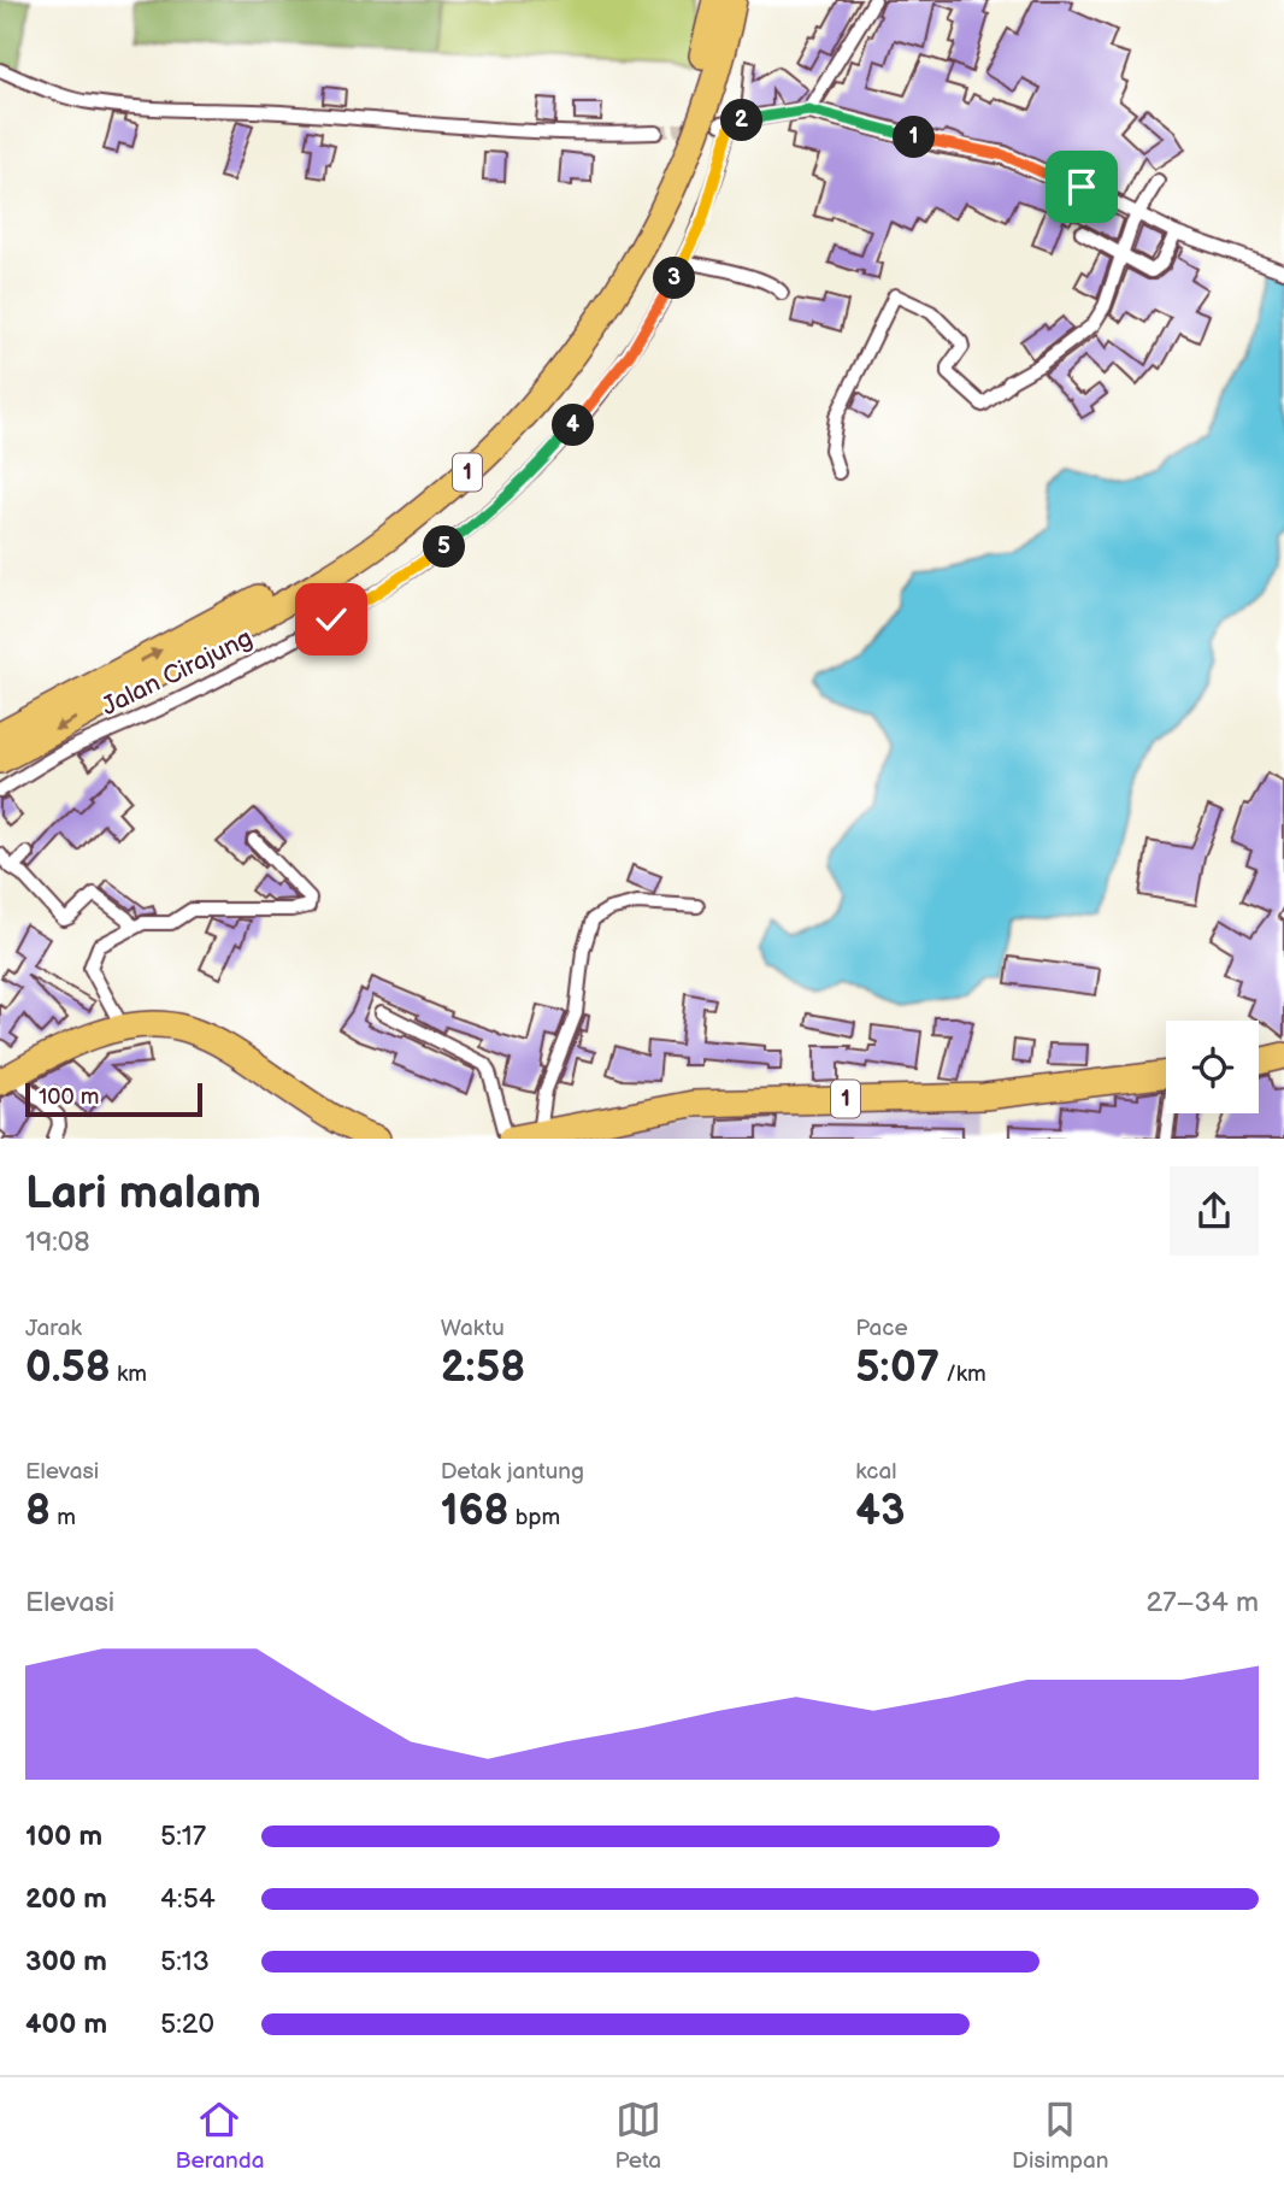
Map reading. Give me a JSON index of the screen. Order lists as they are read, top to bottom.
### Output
{
  "streets": {
    "highway": ["1"],
    "street": ["Jalan Cirajung"]
  },
  "scale_bar": "100 m",
  "page": {
    "pins": [
      "2",
      "1",
      "3",
      "4",
      "5"
    ],
    "scale": "100 m",
    "heading": ["Lari malam", "19:08"],
    "stats": [
      ["Jarak", "0.58 km"],
      ["Waktu", "2:58"],
      ["Pace", "5:07 /km"],
      ["Elevasi", "8 m"],
      ["Detak jantung", "168 bpm"],
      ["kcal", "43"]
    ],
    "chart": ["Elevasi", "27–34 m"],
    "list": [
      {
        "name": "100 m",
        "note": "5:17"
      },
      {
        "name": "200 m",
        "note": "4:54"
      },
      {
        "name": "300 m",
        "note": "5:13"
      },
      {
        "name": "400 m",
        "note": "5:20"
      }
    ],
    "tabs": ["Beranda", "Peta", "Disimpan"]
  }
}
